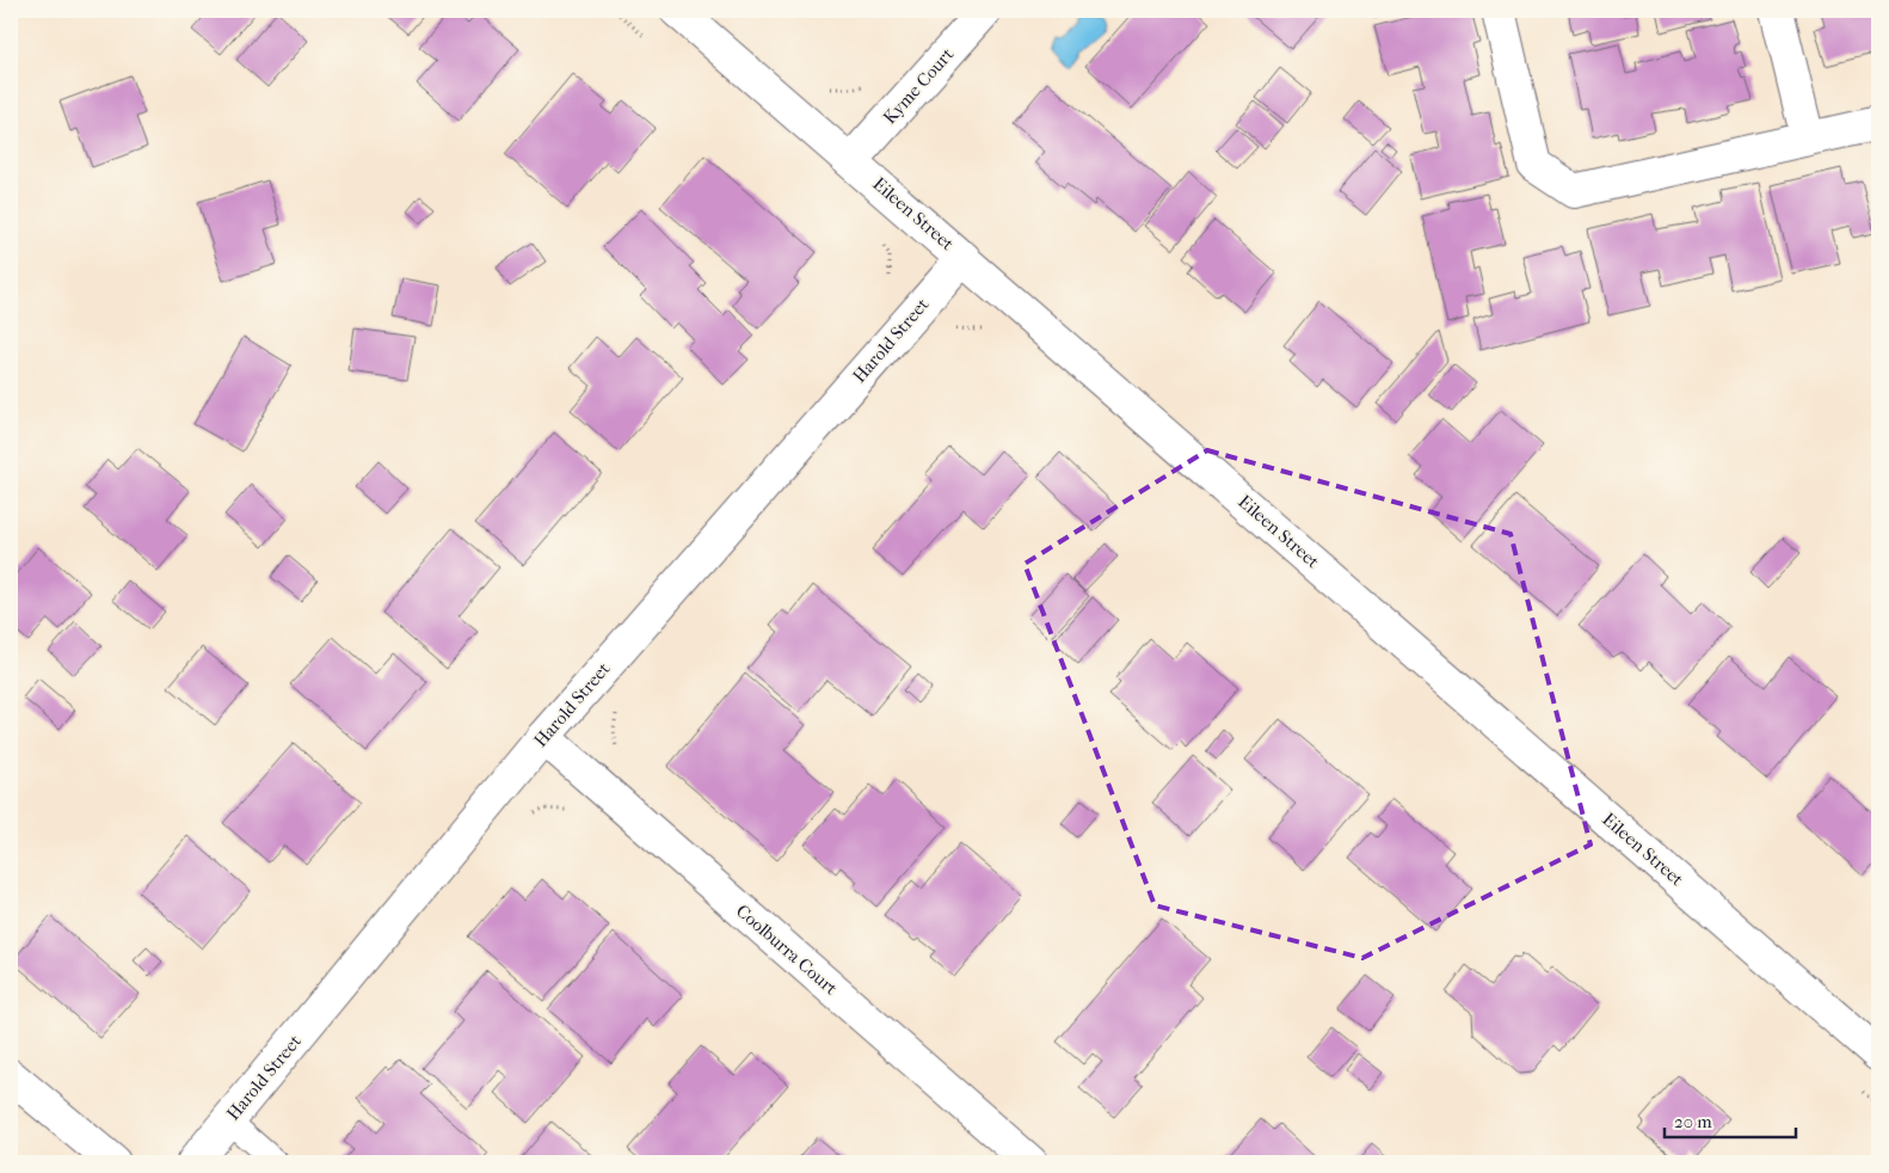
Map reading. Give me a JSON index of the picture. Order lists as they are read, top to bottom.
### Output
{
  "streets": {
    "street": [
      "Kyme Court",
      "Eileen Street",
      "Harold Street",
      "Coolburra Court"
    ]
  },
  "crossings": [
    ["Kyme Court", "Eileen Street"],
    ["Eileen Street", "Harold Street"],
    ["Harold Street", "Coolburra Court"]
  ],
  "scale_bar": "20 m"
}
